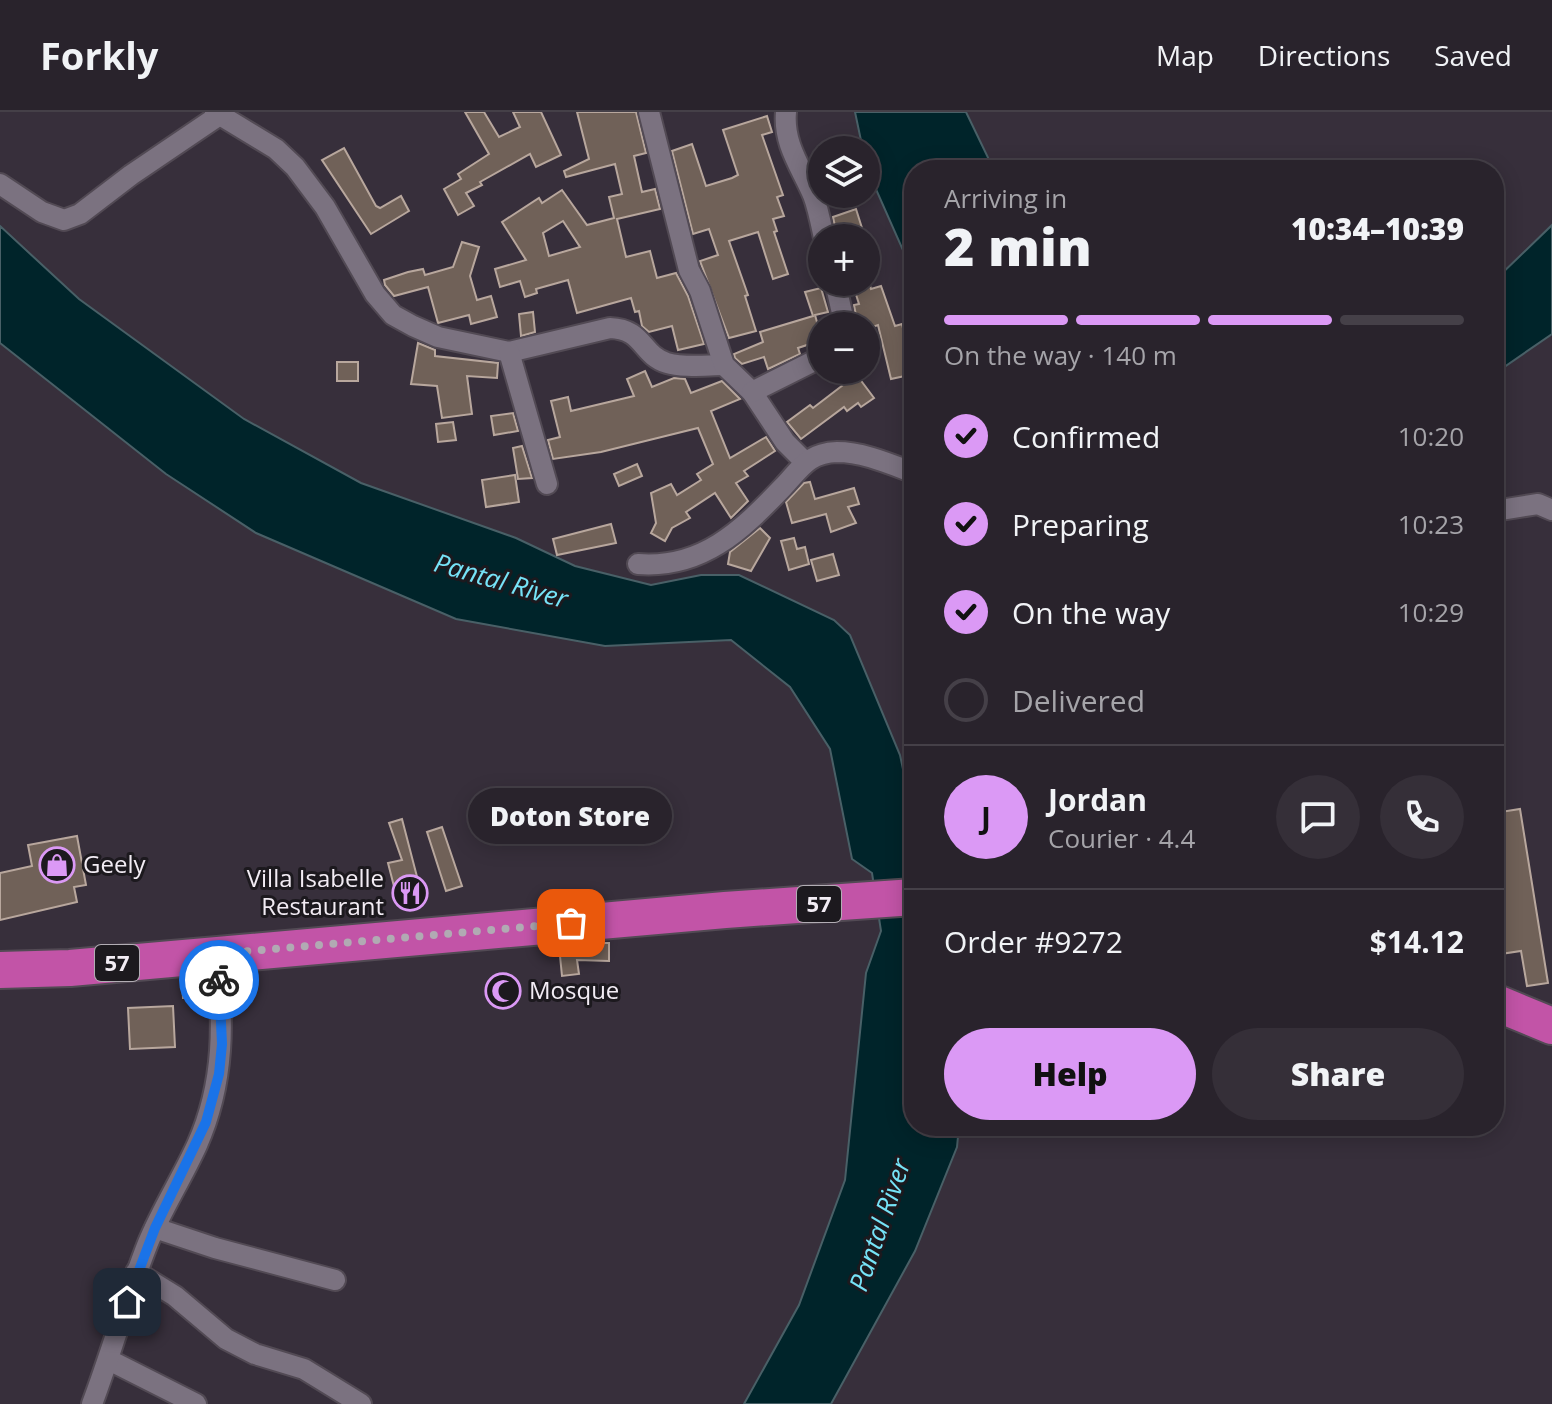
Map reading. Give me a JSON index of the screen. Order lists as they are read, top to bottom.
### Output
{
  "streets": {
    "highway": ["57"]
  },
  "water": ["Pantal River"],
  "places": {
    "shop": ["Geely"],
    "restaurant": ["Villa Isabelle Restaurant"],
    "other": ["Doton Store"],
    "mosque": ["Mosque"]
  },
  "page": {
    "header": "Forkly",
    "nav": ["Map", "Directions", "Saved"],
    "map_buttons": ["+", "−"],
    "heading": ["2 min", "Arriving in", "10:34–10:39"],
    "panel": [
      "Jordan",
      "Courier · 4.4",
      "Order #9272",
      "$14.12"
    ],
    "bar": "On the way · 140 m",
    "list": [
      ["Confirmed", "10:20"],
      ["Preparing", "10:23"],
      ["On the way", "10:29"],
      "Delivered"
    ],
    "round": "J",
    "bubble": "Doton Store",
    "buttons": ["Help", "Share"]
  }
}
